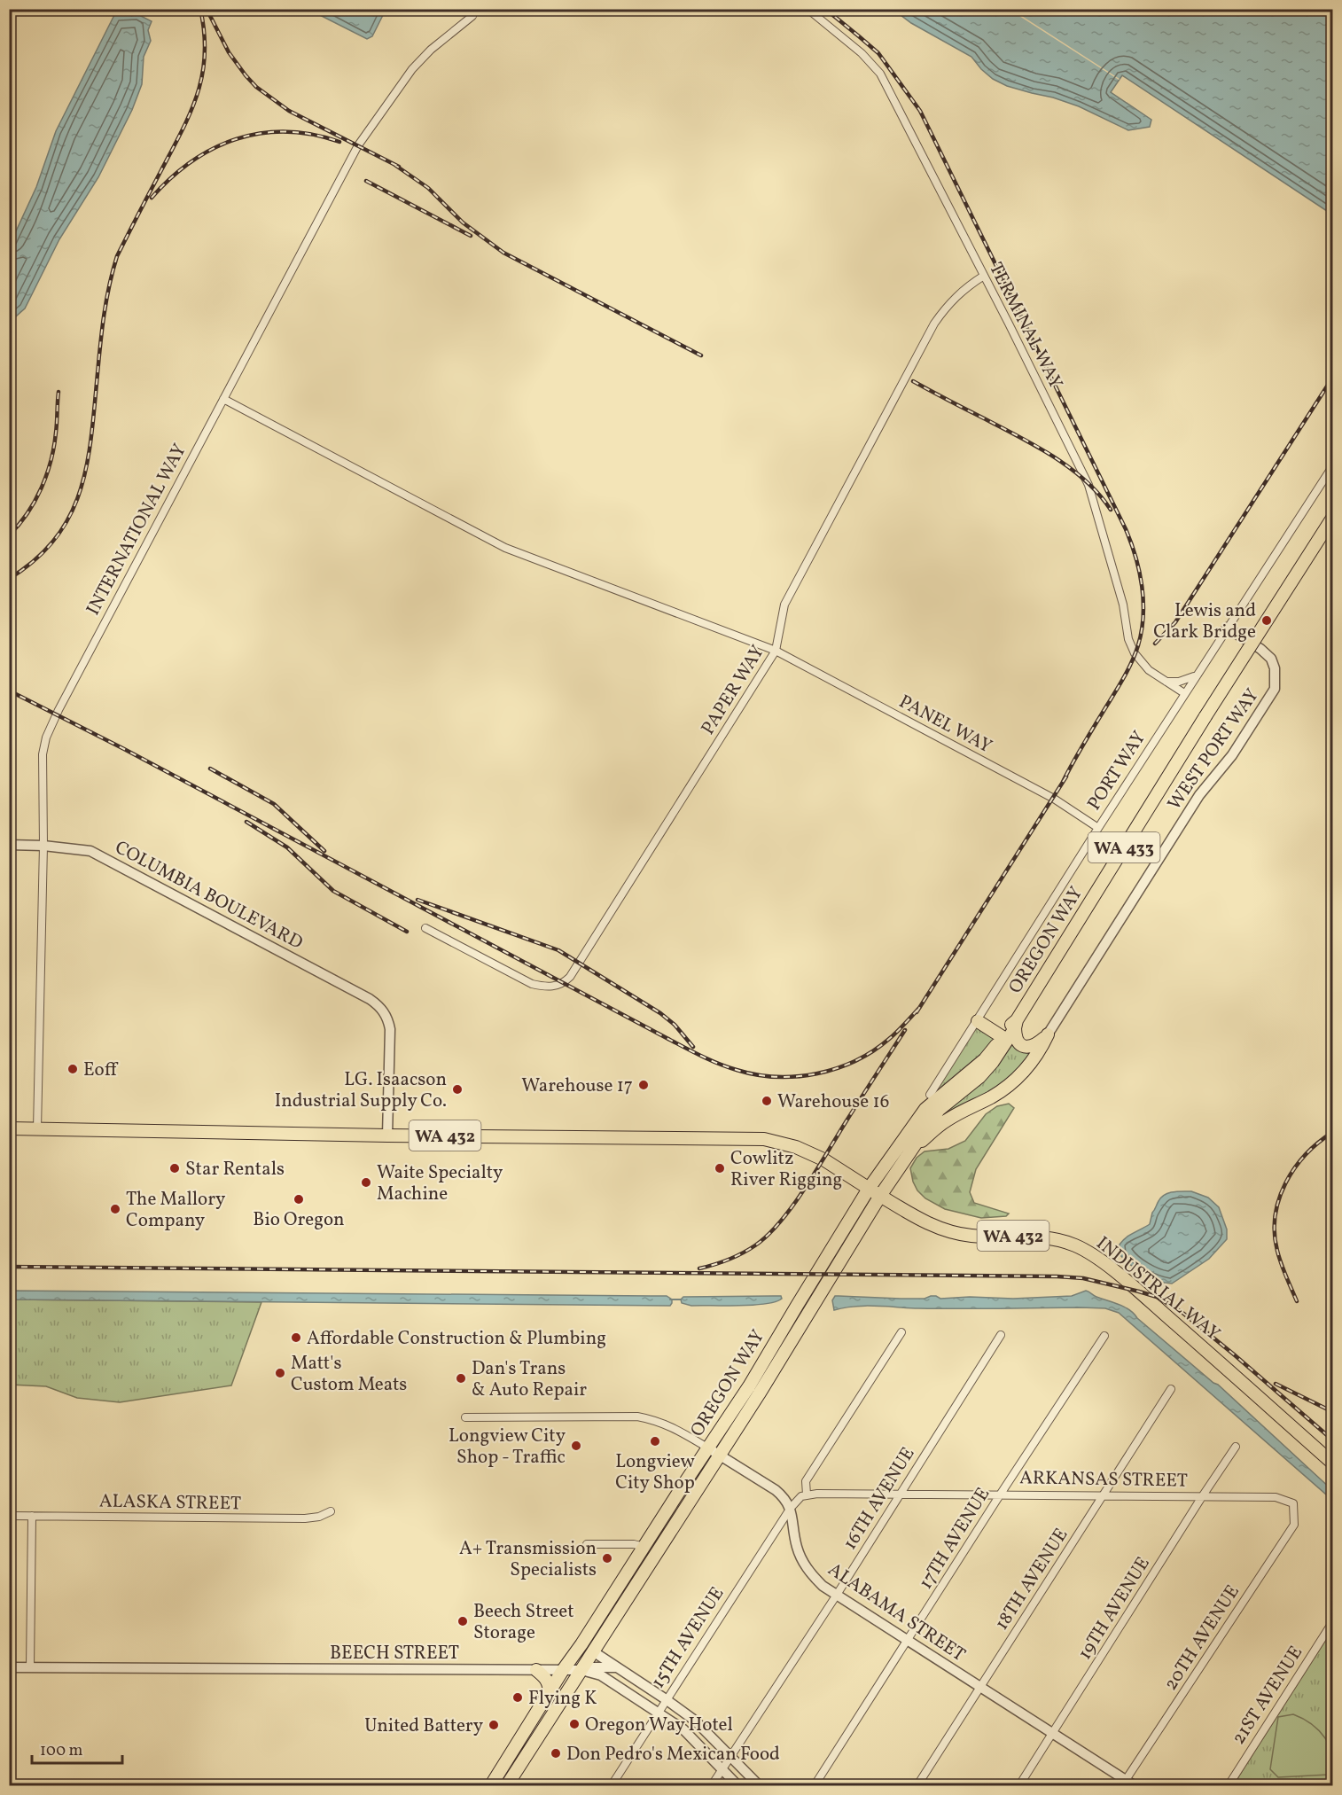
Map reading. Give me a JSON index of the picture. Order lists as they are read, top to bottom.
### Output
{
  "streets": {
    "main road": [
      "WA 433",
      "OREGON WAY",
      "WA 432",
      "INDUSTRIAL WAY"
    ],
    "street": [
      "TERMINAL WAY",
      "INTERNATIONAL WAY",
      "PAPER WAY",
      "PANEL WAY",
      "WEST PORT WAY",
      "PORT WAY",
      "COLUMBIA BOULEVARD",
      "ARKANSAS STREET",
      "16TH AVENUE",
      "ALASKA STREET",
      "17TH AVENUE",
      "18TH AVENUE",
      "19TH AVENUE",
      "ALABAMA STREET",
      "15TH AVENUE",
      "20TH AVENUE",
      "BEECH STREET",
      "21ST AVENUE"
    ]
  },
  "crossings": [
    ["TERMINAL WAY", "PAPER WAY"],
    ["TERMINAL WAY", "PORT WAY"],
    ["INTERNATIONAL WAY", "PANEL WAY"],
    ["INTERNATIONAL WAY", "COLUMBIA BOULEVARD"],
    ["INTERNATIONAL WAY", "WA 432"],
    ["PAPER WAY", "PANEL WAY"],
    ["PANEL WAY", "PORT WAY"],
    ["WEST PORT WAY", "PORT WAY"],
    ["COLUMBIA BOULEVARD", "WA 432"],
    ["OREGON WAY", "WA 432"],
    ["OREGON WAY", "INDUSTRIAL WAY"],
    ["OREGON WAY", "BEECH STREET"],
    ["WA 432", "INDUSTRIAL WAY"],
    ["ARKANSAS STREET", "16TH AVENUE"],
    ["ARKANSAS STREET", "17TH AVENUE"],
    ["ARKANSAS STREET", "18TH AVENUE"],
    ["ARKANSAS STREET", "19TH AVENUE"],
    ["ARKANSAS STREET", "20TH AVENUE"],
    ["16TH AVENUE", "ALABAMA STREET"],
    ["16TH AVENUE", "BEECH STREET"],
    ["17TH AVENUE", "ALABAMA STREET"],
    ["18TH AVENUE", "ALABAMA STREET"],
    ["19TH AVENUE", "ALABAMA STREET"],
    ["ALABAMA STREET", "15TH AVENUE"],
    ["ALABAMA STREET", "20TH AVENUE"],
    ["15TH AVENUE", "BEECH STREET"]
  ],
  "places": [
    "Lewis and Clark Bridge",
    "Eoff",
    "Warehouse 17",
    "LG. Isaacson Industrial Supply Co.",
    "Warehouse 16",
    "Star Rentals",
    "Cowlitz River Rigging",
    "Waite Specialty Machine",
    "Bio Oregon",
    "The Mallory Company",
    "Affordable Construction & Plumbing",
    "Matt's Custom Meats",
    "Dan's Trans & Auto Repair",
    "Longview City Shop",
    "Longview City Shop - Traffic",
    "A+ Transmission Specialists",
    "Beech Street Storage",
    "Flying K",
    "Oregon Way Hotel",
    "United Battery",
    "Don Pedro's Mexican Food"
  ],
  "scale_bar": "100 m"
}
